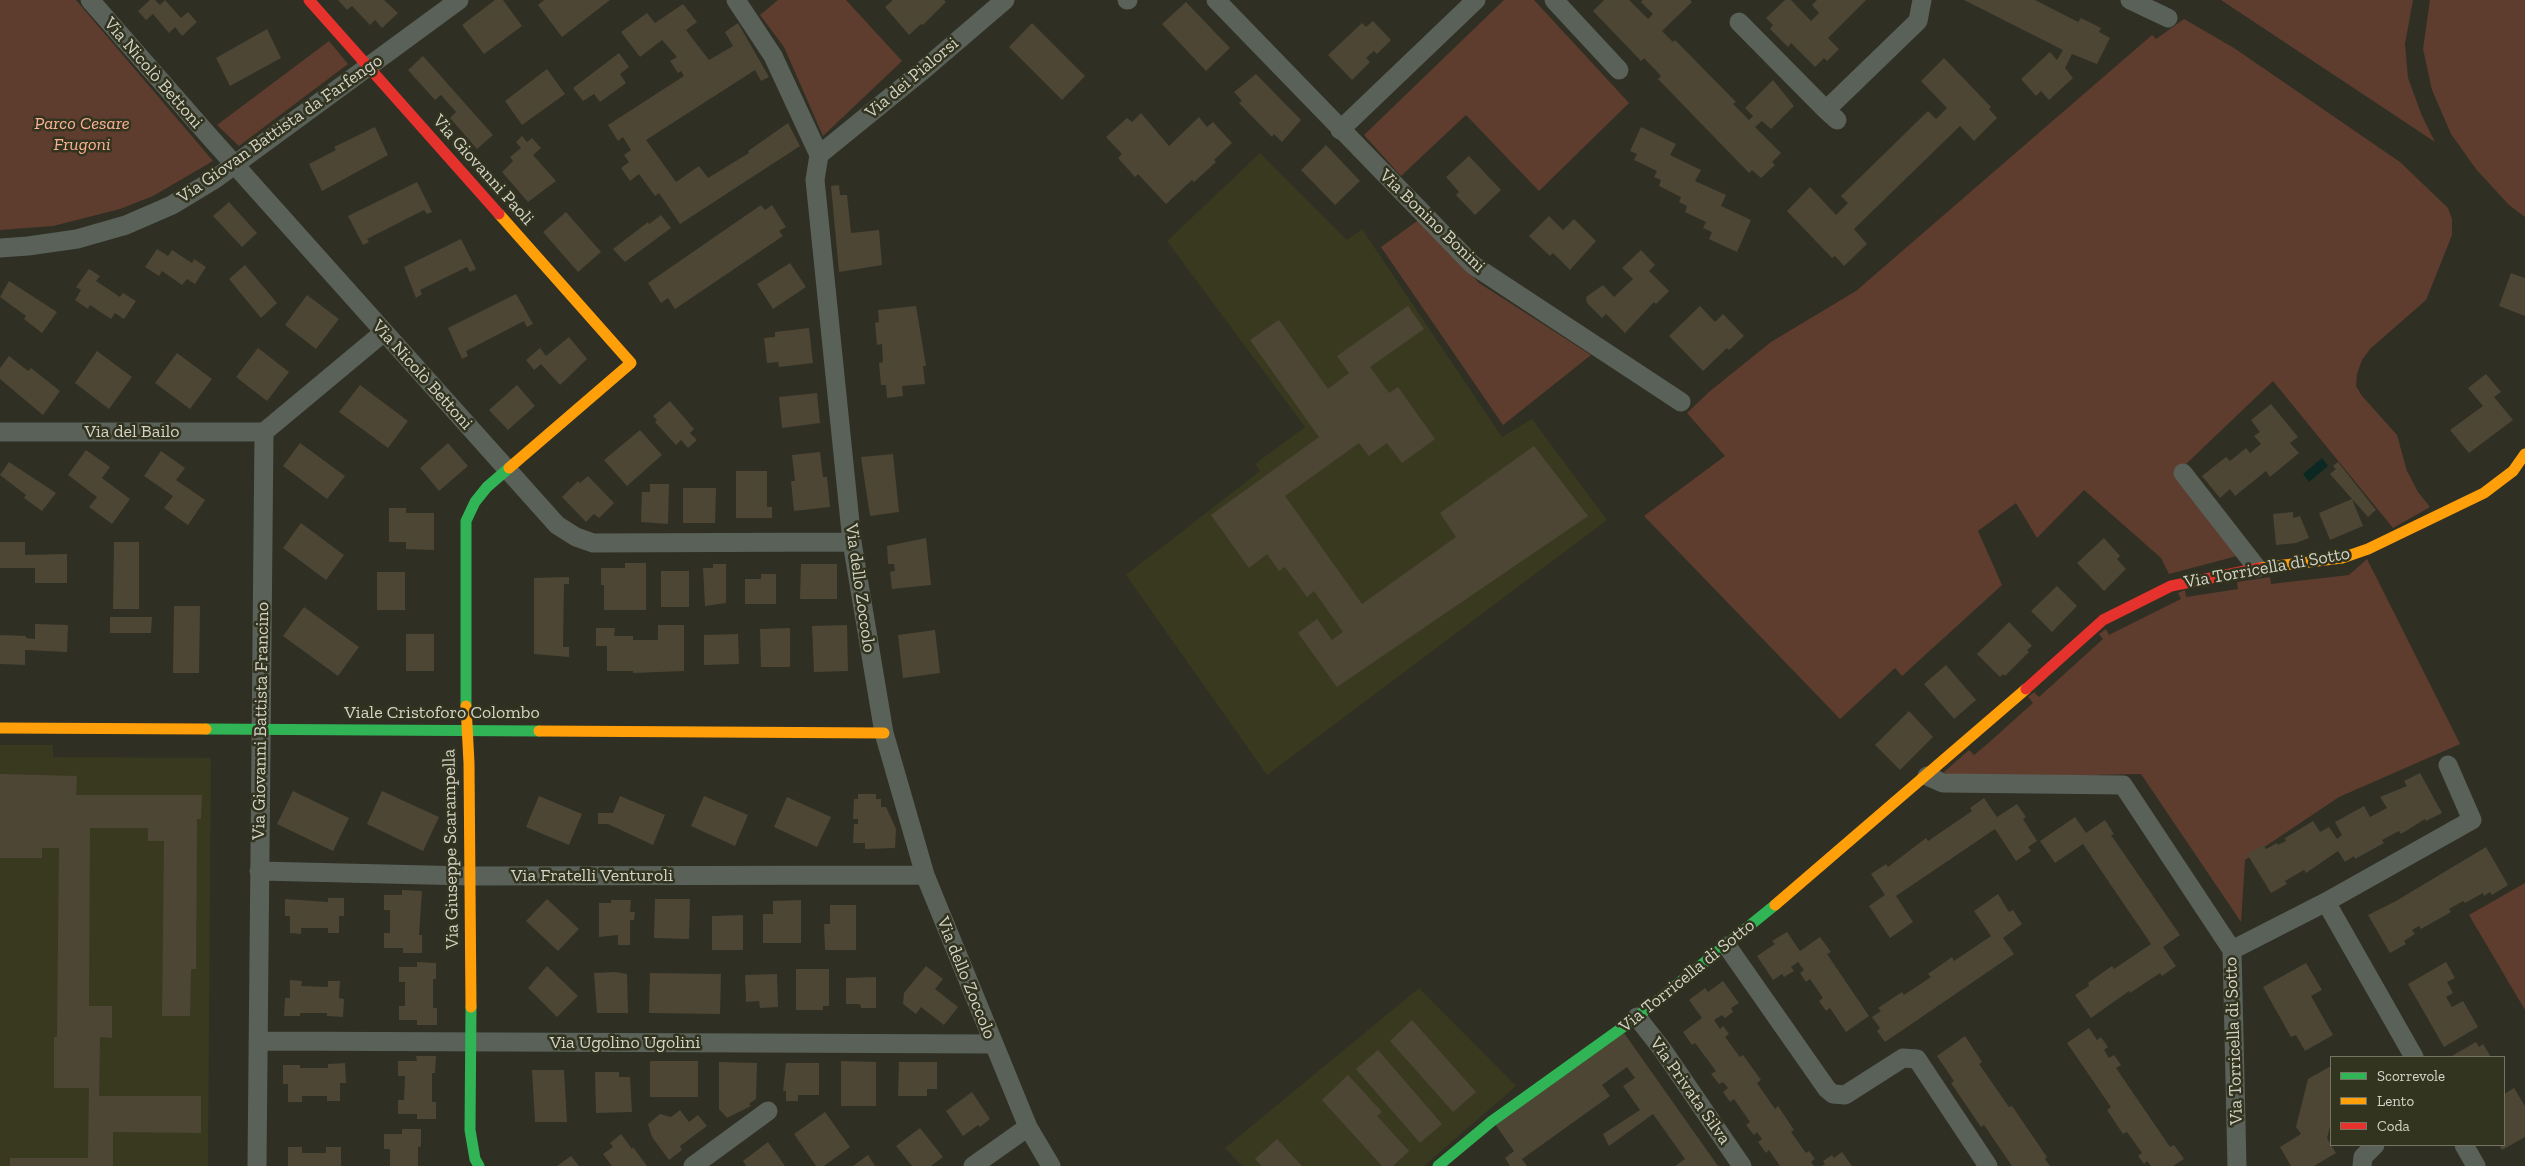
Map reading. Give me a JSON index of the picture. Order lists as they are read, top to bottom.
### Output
{
  "streets": {
    "street": [
      "Via Nicolò Bettoni",
      "Via dei Pialorsi",
      "Via Giovan Battista da Farfengo",
      "Via Giovanni Paoli",
      "Via Bonino Bonini",
      "Via del Bailo",
      "Via Torricella di Sotto",
      "Via dello Zoccolo",
      "Viale Cristoforo Colombo",
      "Via Giovanni Battista Francino",
      "Via Giuseppe Scarampella",
      "Via Fratelli Venturoli",
      "Via Ugolino Ugolini",
      "Via Privata Silva"
    ]
  },
  "crossings": [
    ["Via Nicolò Bettoni", "Via Giovan Battista da Farfengo"],
    ["Via Nicolò Bettoni", "Via dello Zoccolo"],
    ["Via Nicolò Bettoni", "Via Giuseppe Scarampella"],
    ["Via dei Pialorsi", "Via dello Zoccolo"],
    ["Via Giovan Battista da Farfengo", "Via Giovanni Paoli"],
    ["Via Giovanni Paoli", "Via Giuseppe Scarampella"],
    ["Via del Bailo", "Via Giovanni Battista Francino"],
    ["Via Torricella di Sotto", "Via Privata Silva"],
    ["Via dello Zoccolo", "Viale Cristoforo Colombo"],
    ["Via dello Zoccolo", "Via Fratelli Venturoli"],
    ["Via dello Zoccolo", "Via Ugolino Ugolini"],
    ["Viale Cristoforo Colombo", "Via Giovanni Battista Francino"],
    ["Viale Cristoforo Colombo", "Via Giuseppe Scarampella"],
    ["Via Giovanni Battista Francino", "Via Fratelli Venturoli"],
    ["Via Giovanni Battista Francino", "Via Ugolino Ugolini"],
    ["Via Giuseppe Scarampella", "Via Fratelli Venturoli"],
    ["Via Giuseppe Scarampella", "Via Ugolino Ugolini"]
  ],
  "parks": ["Parco Cesare Frugoni"],
  "legend": ["Scorrevole", "Lento", "Coda"]
}
